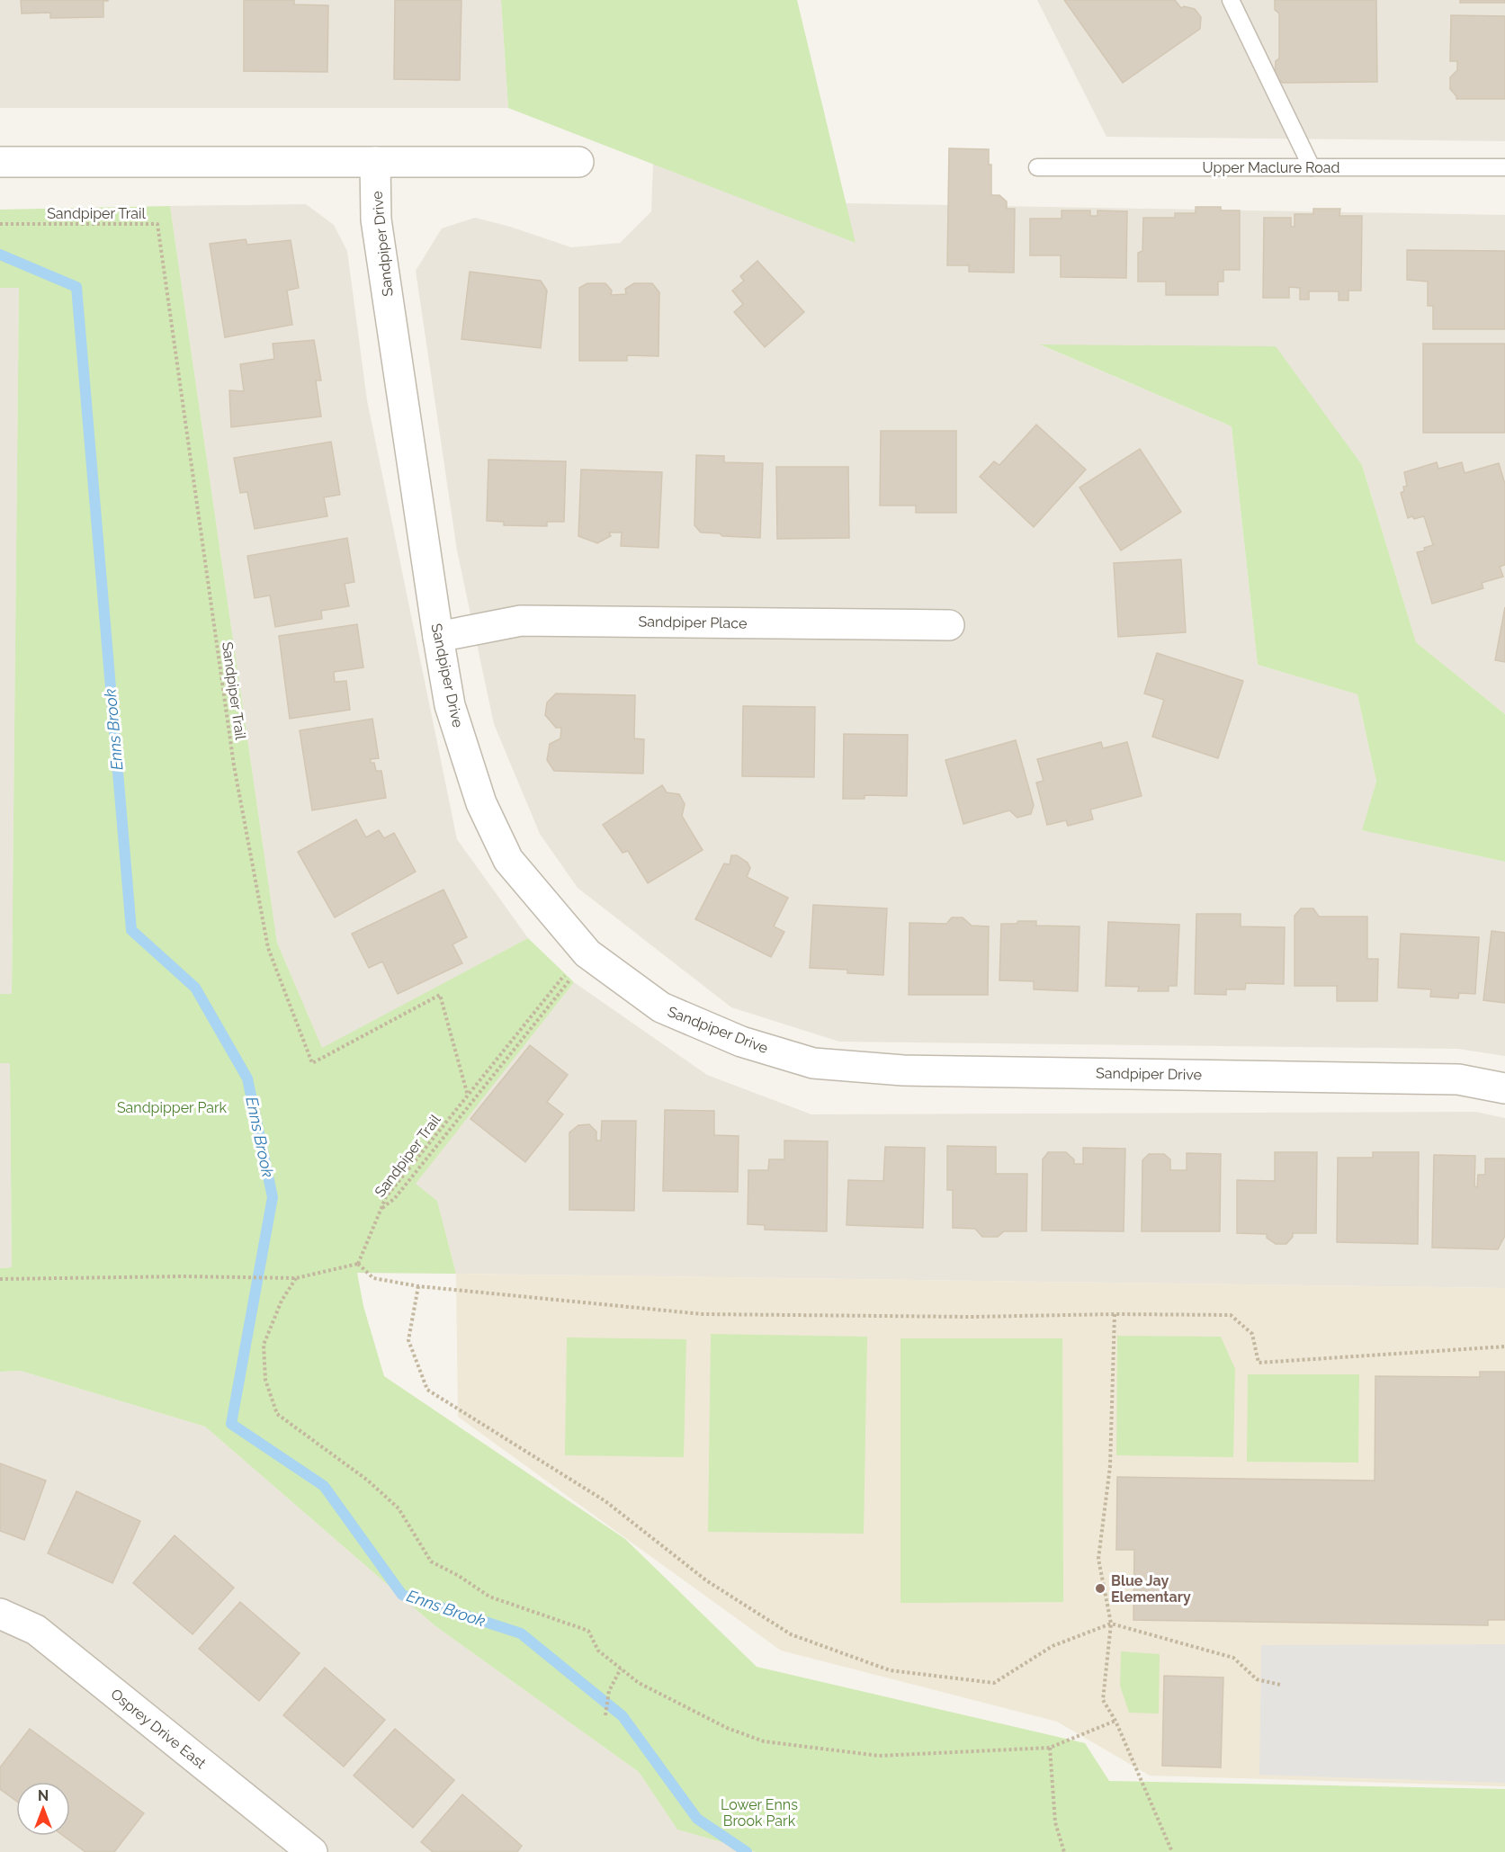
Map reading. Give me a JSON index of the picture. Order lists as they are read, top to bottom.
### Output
{
  "streets": {
    "street": ["Sandpiper Drive", "Sandpiper Place", "Osprey Drive East"],
    "lane": ["Upper Maclure Road"],
    "path": ["Sandpiper Trail"]
  },
  "crossings": [
    ["Sandpiper Trail", "Sandpiper Drive"],
    ["Sandpiper Drive", "Sandpiper Place"]
  ],
  "water": ["Enns Brook"],
  "parks": ["Sandpipper Park", "Lower Enns Brook Park"],
  "places": ["Blue Jay Elementary"],
  "north": "top"
}
